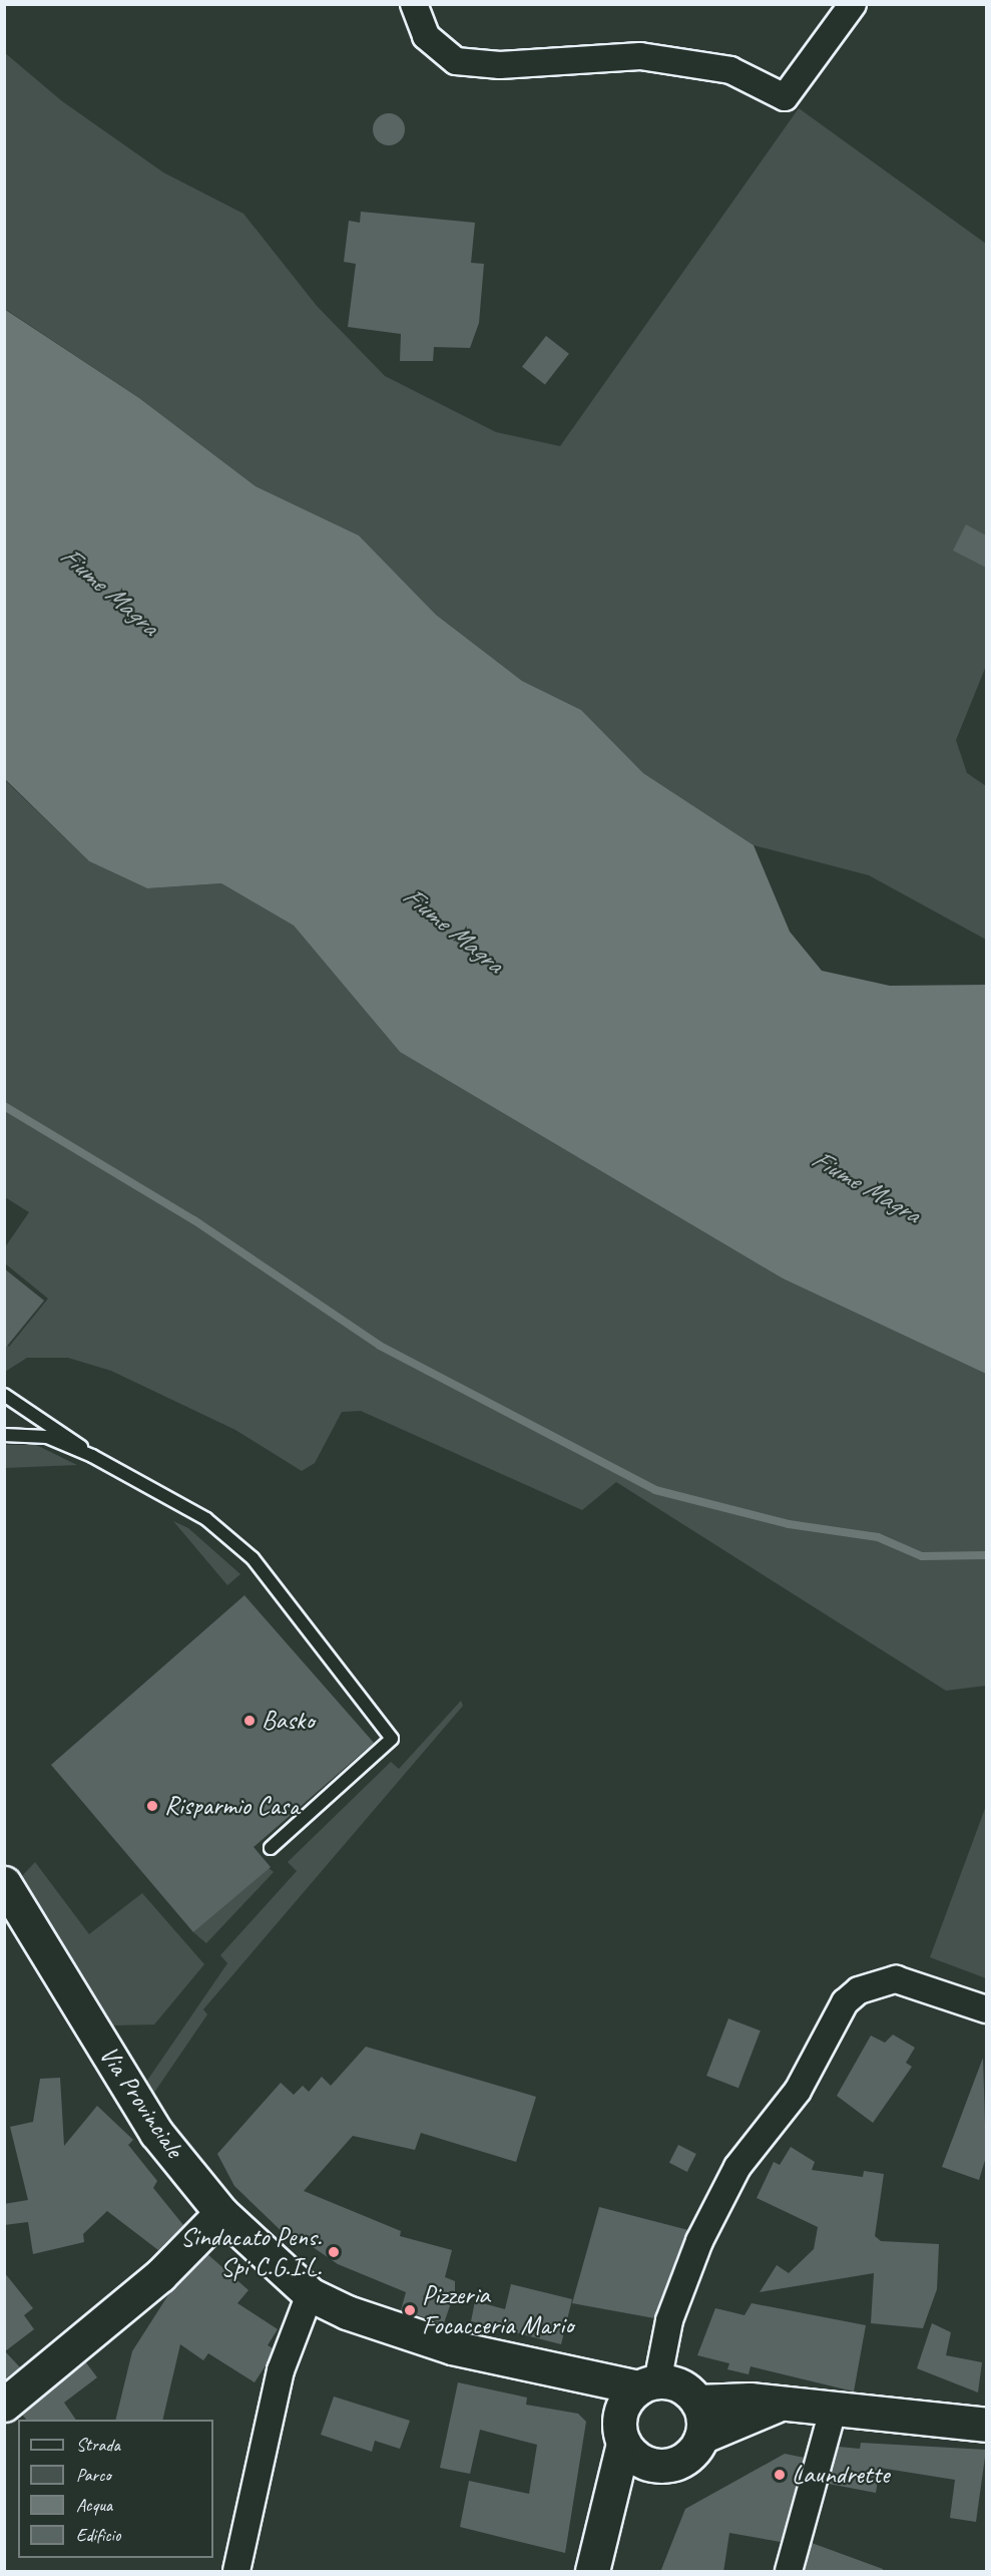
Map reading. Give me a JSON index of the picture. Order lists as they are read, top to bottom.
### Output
{
  "streets": {
    "main road": ["Via Provinciale"]
  },
  "water": ["Fiume Magra"],
  "places": [
    "Basko",
    "Risparmio Casa",
    "Sindacato Pens. Spi C.G.I.L.",
    "Pizzeria Focacceria Mario",
    "Laundrette"
  ],
  "legend": [
    "Strada",
    "Parco",
    "Acqua",
    "Edificio"
  ]
}
